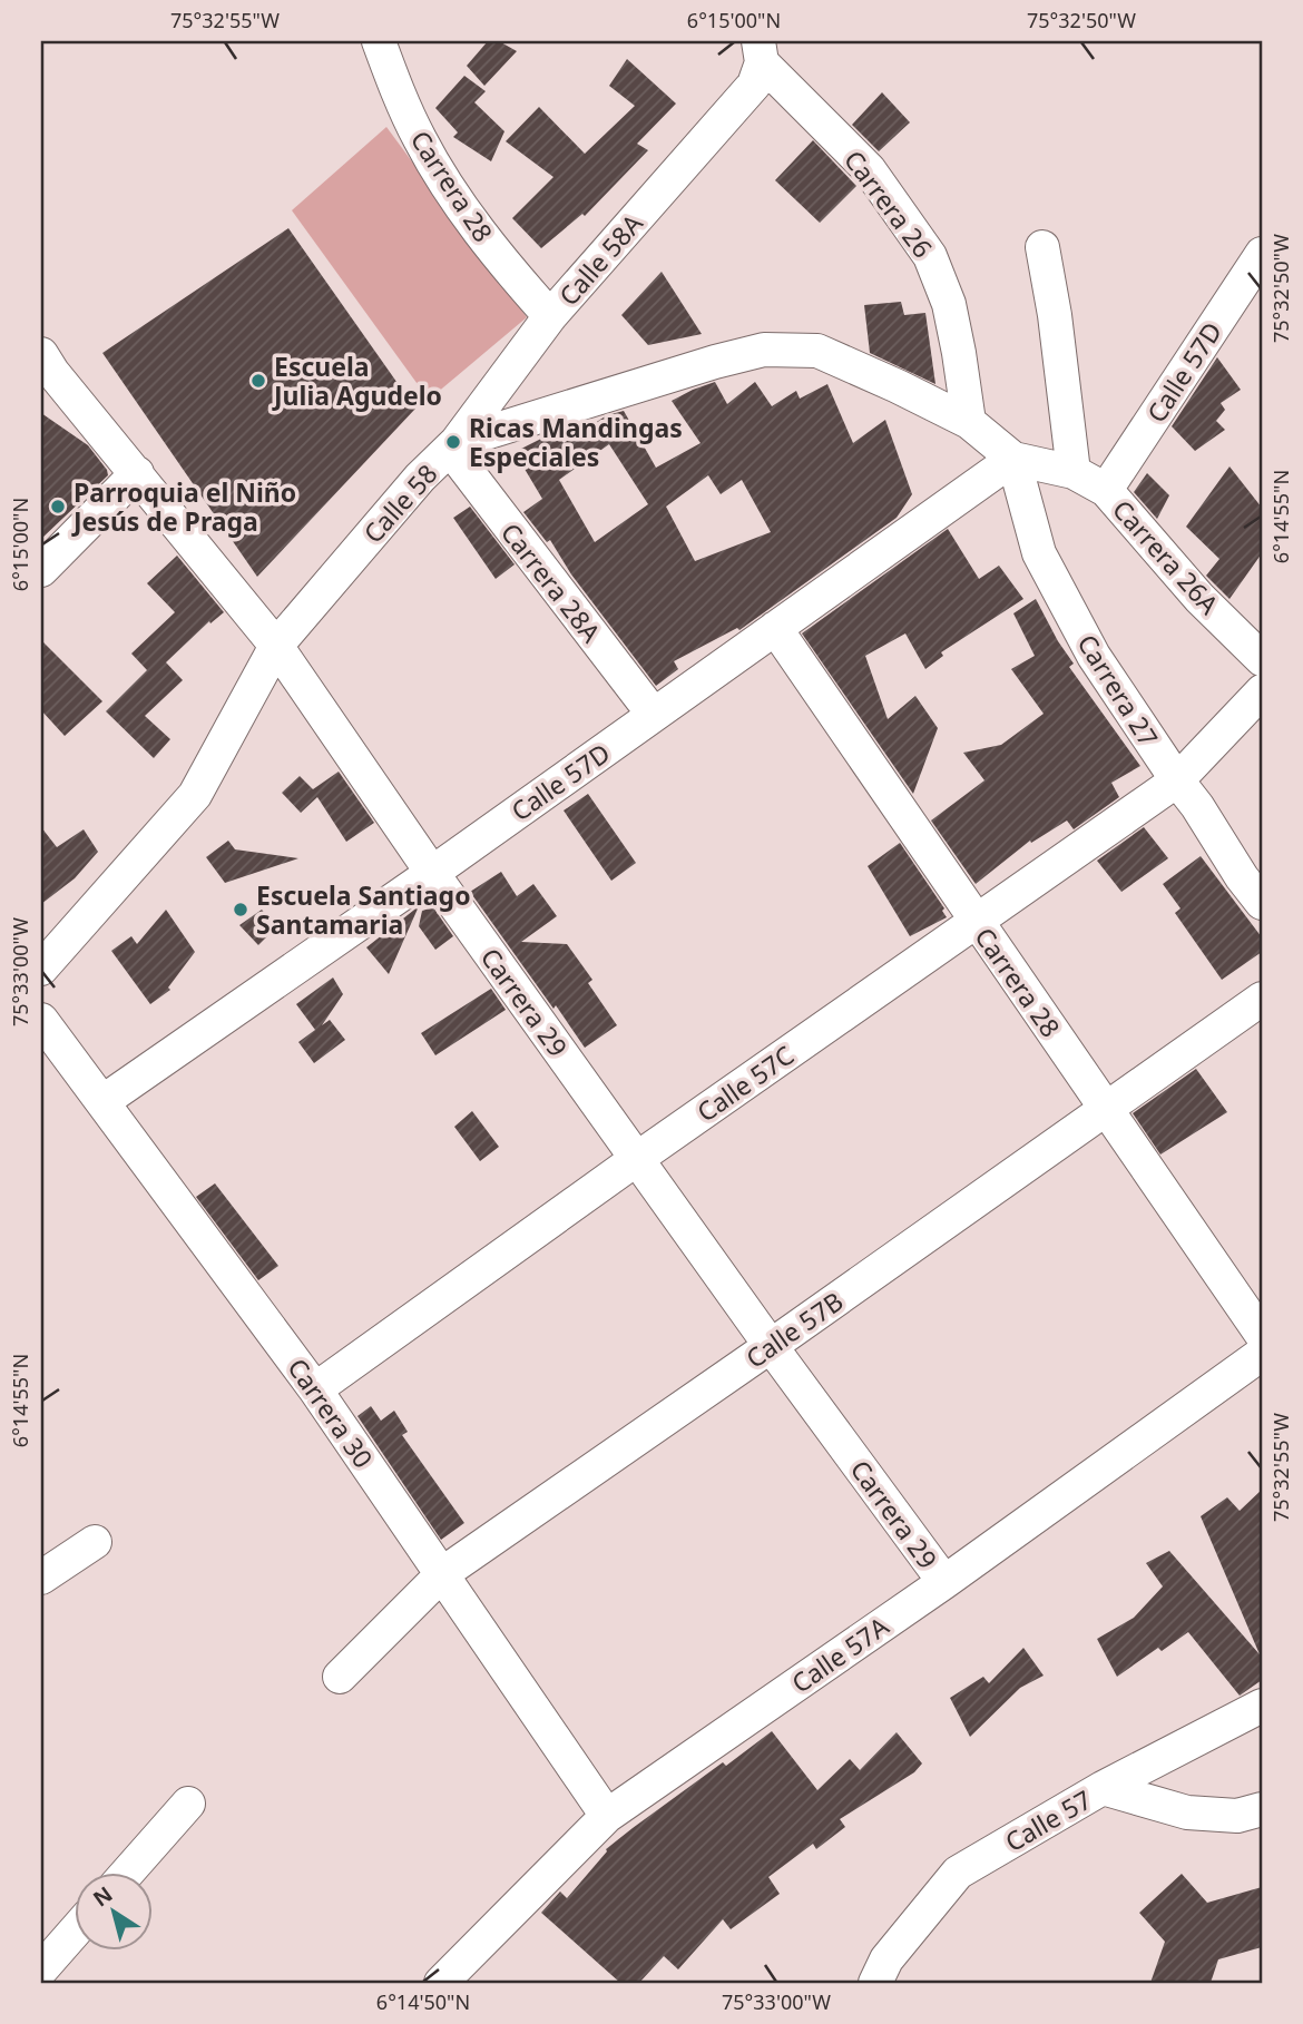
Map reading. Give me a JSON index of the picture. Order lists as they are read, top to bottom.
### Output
{
  "streets": {
    "street": [
      "Carrera 28",
      "Carrera 26",
      "Calle 58A",
      "Calle 57D",
      "Calle 58",
      "Carrera 26A",
      "Carrera 28A",
      "Carrera 27",
      "Carrera 29",
      "Calle 57C",
      "Calle 57B",
      "Carrera 30",
      "Calle 57A",
      "Calle 57"
    ]
  },
  "crossings": [
    ["Carrera 28", "Calle 58A"],
    ["Carrera 28", "Calle 57D"],
    ["Carrera 28", "Calle 57C"],
    ["Carrera 28", "Calle 57B"],
    ["Carrera 26", "Calle 58A"],
    ["Carrera 26", "Calle 58"],
    ["Calle 58A", "Calle 58"],
    ["Calle 58A", "Carrera 28A"],
    ["Calle 57D", "Calle 58"],
    ["Calle 57D", "Carrera 26A"],
    ["Calle 57D", "Carrera 28A"],
    ["Calle 57D", "Carrera 27"],
    ["Calle 57D", "Carrera 29"],
    ["Calle 57D", "Carrera 30"],
    ["Calle 58", "Carrera 26A"],
    ["Calle 58", "Carrera 28A"],
    ["Calle 58", "Carrera 27"],
    ["Calle 58", "Carrera 29"],
    ["Carrera 26A", "Carrera 27"],
    ["Carrera 27", "Calle 57C"],
    ["Carrera 29", "Calle 57C"],
    ["Carrera 29", "Calle 57B"],
    ["Carrera 29", "Calle 57A"],
    ["Calle 57C", "Carrera 30"],
    ["Calle 57B", "Carrera 30"],
    ["Carrera 30", "Calle 57A"]
  ],
  "places": [
    "Escuela Julia Agudelo",
    "Ricas Mandingas Especiales",
    "Parroquia el Niño Jesús de Praga",
    "Escuela Santiago Santamaria"
  ],
  "north": "top left",
  "coordinates": [
    "75°32'55\"W",
    "6°15'00\"N",
    "75°32'50\"W",
    "6°14'55\"N",
    "75°33'00\"W",
    "6°14'50\"N"
  ]
}
